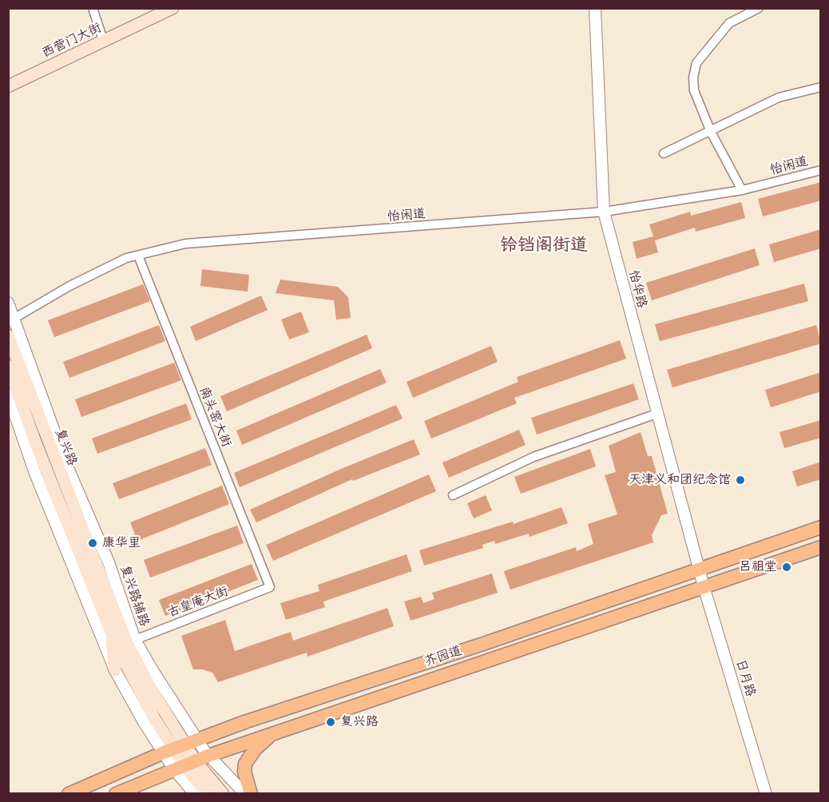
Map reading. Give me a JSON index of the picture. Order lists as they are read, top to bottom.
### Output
{
  "streets": {
    "main road": ["西营门大街", "复兴路", "芥园道"],
    "street": [
      "怡闲道",
      "怡华路",
      "南头窑大街",
      "复兴路辅路",
      "古皇庵大街",
      "日月路"
    ]
  },
  "crossings": [
    ["怡闲道", "怡华路"],
    ["怡闲道", "南头窑大街"],
    ["怡闲道", "复兴路辅路"],
    ["怡华路", "芥园道"],
    ["怡华路", "日月路"],
    ["南头窑大街", "古皇庵大街"],
    ["复兴路", "复兴路辅路"],
    ["复兴路", "芥园道"],
    ["复兴路辅路", "古皇庵大街"],
    ["复兴路辅路", "芥园道"],
    ["芥园道", "日月路"]
  ],
  "districts": ["铃铛阁街道"],
  "places": [
    "天津义和团纪念馆",
    "康华里",
    "吕祖堂",
    "复兴路"
  ]
}
